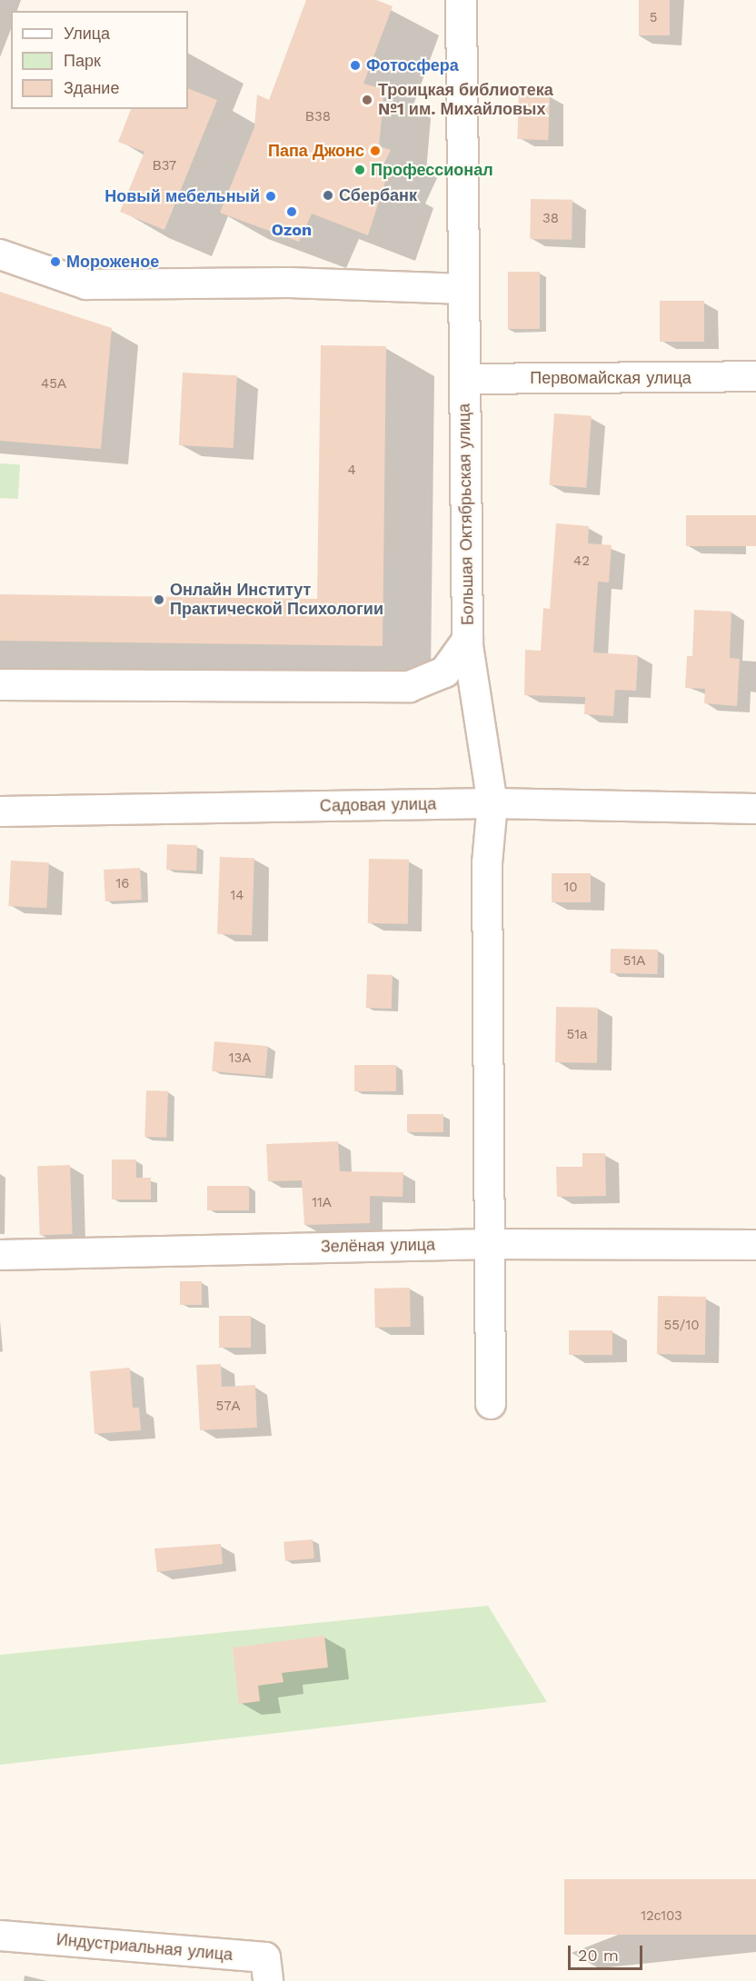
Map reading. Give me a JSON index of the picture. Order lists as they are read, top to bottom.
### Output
{
  "streets": {
    "main road": ["Большая Октябрьская улица"],
    "street": [
      "Первомайская улица",
      "Садовая улица",
      "Зелёная улица",
      "Индустриальная улица"
    ]
  },
  "crossings": [
    ["Первомайская улица", "Большая Октябрьская улица"]
  ],
  "places": [
    "Фотосфера",
    "Троицкая библиотека №1 им. Михайловых",
    "Папа Джонс",
    "Профессионал",
    "Сбербанк",
    "Новый мебельный",
    "Ozon",
    "Мороженое",
    "Онлайн Институт Практической Психологии"
  ],
  "house_numbers": [
    "5",
    "В38",
    "В37",
    "38",
    "45А",
    "4",
    "42",
    "16",
    "10",
    "14",
    "51А",
    "51а",
    "13А",
    "11А",
    "55/10",
    "57А",
    "12с103"
  ],
  "legend": ["Улица", "Парк", "Здание"],
  "scale_bar": "20 m"
}
